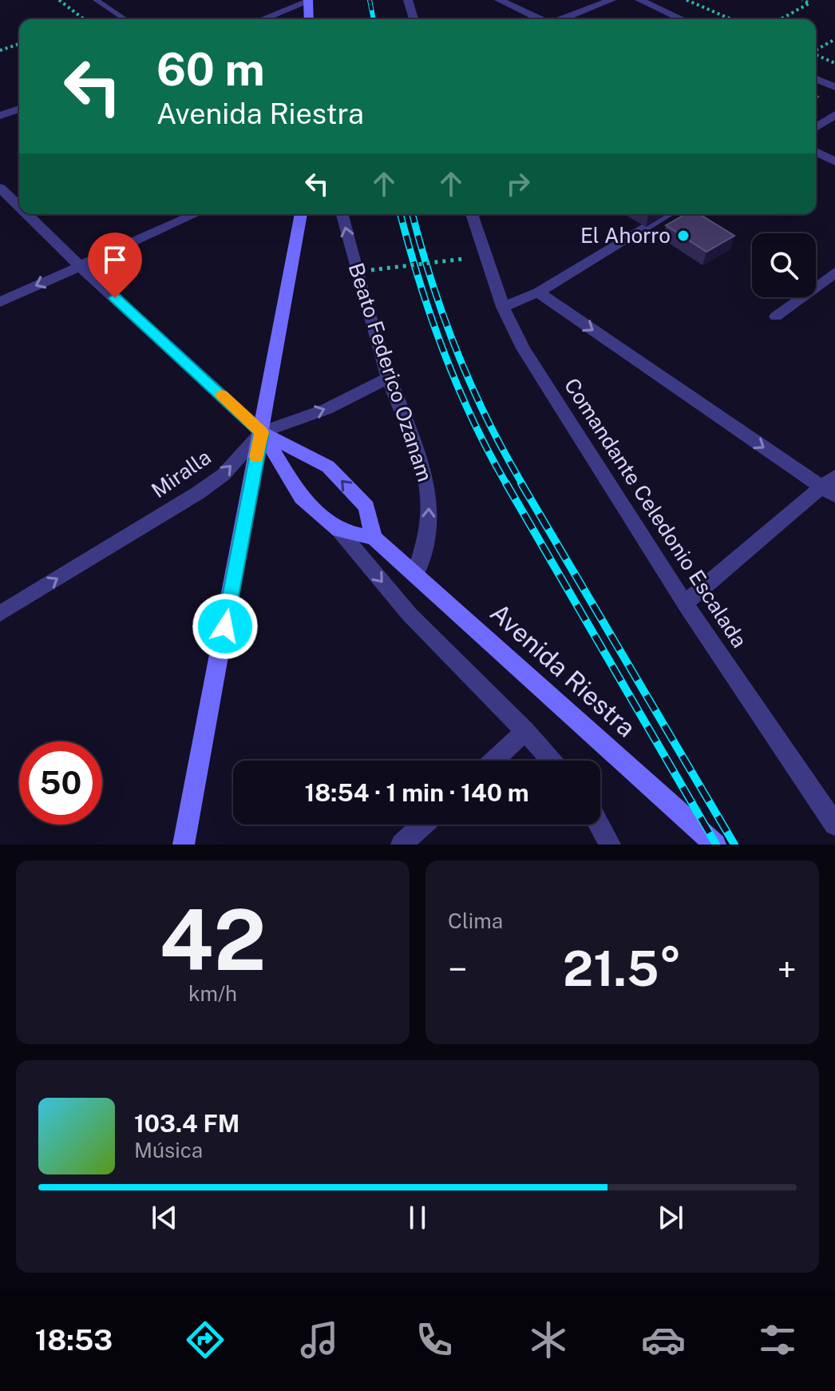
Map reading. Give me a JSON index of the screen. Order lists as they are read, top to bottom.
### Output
{
  "streets": {
    "main road": ["Avenida Riestra"],
    "street": ["Beato Federico Ozanam", "Miralla", "Comandante Celedonio Escalada"]
  },
  "crossings": [
    ["Beato Federico Ozanam", "Miralla"],
    ["Beato Federico Ozanam", "Avenida Riestra"],
    ["Miralla", "Avenida Riestra"]
  ],
  "one_way": ["Beato Federico Ozanam", "Miralla"],
  "places": ["El Ahorro"],
  "page": {
    "turn": ["60 m", "Avenida Riestra"],
    "limit": "50",
    "trip": "18:54 · 1 min · 140 m",
    "tile": [
      ["42", "km/h"],
      "Clima"
    ],
    "heat": ["−", "21.5°", "+"],
    "song": ["103.4 FM", "Música"],
    "tabs": "18:53"
  }
}
